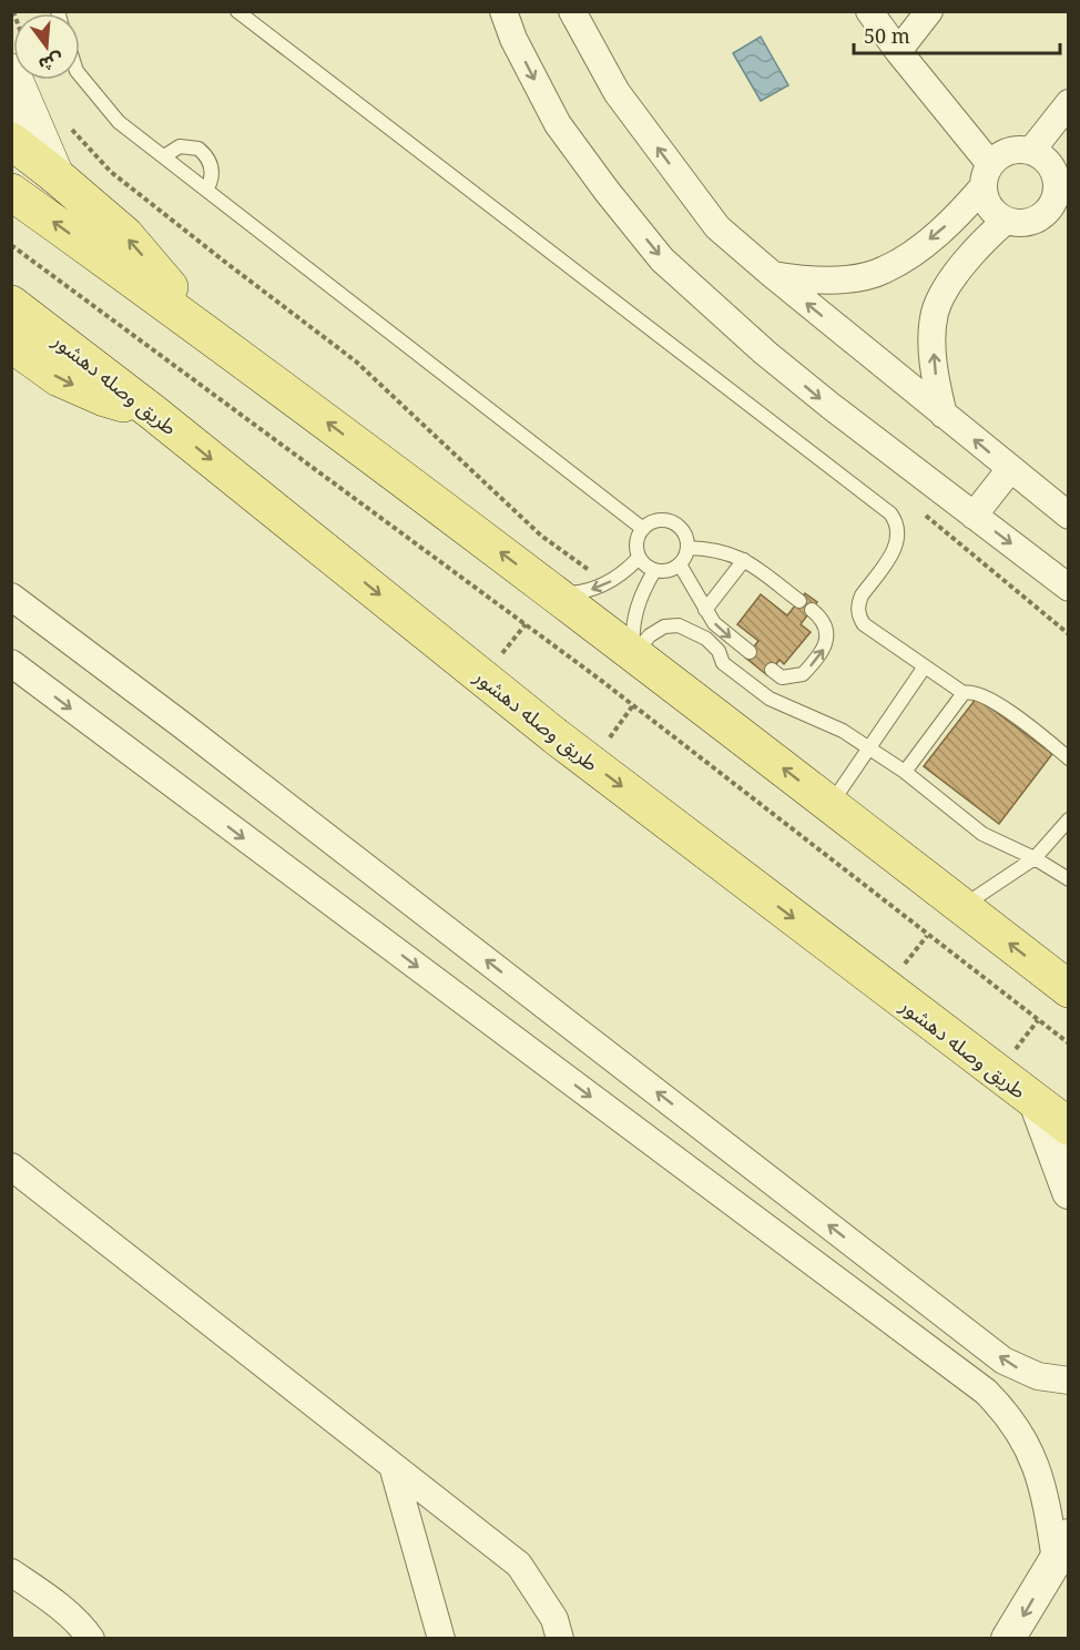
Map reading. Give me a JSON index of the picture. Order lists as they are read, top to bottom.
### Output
{
  "streets": {
    "main road": ["طريق وصله دهشور"]
  },
  "scale_bar": "50 m",
  "north": "bottom"
}
